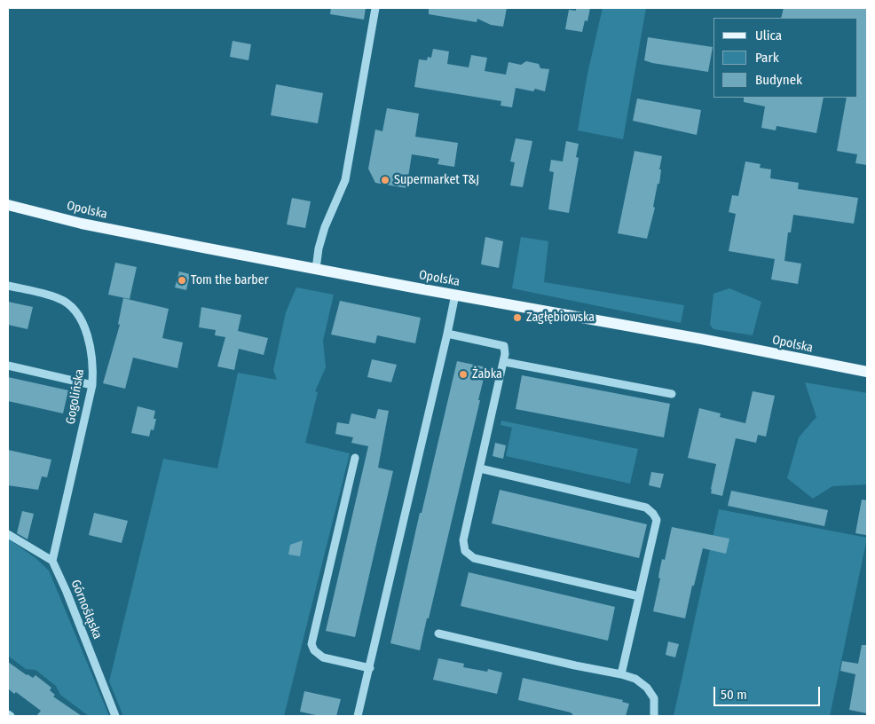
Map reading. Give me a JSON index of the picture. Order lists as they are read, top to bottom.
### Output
{
  "streets": {
    "main road": ["Opolska"],
    "street": ["Gogolińska", "Górnośląska"]
  },
  "crossings": [
    ["Gogolińska", "Górnośląska"]
  ],
  "places": [
    "Supermarket T&J",
    "Tom the barber",
    "Zagłębiowska",
    "Żabka"
  ],
  "legend": ["Ulica", "Park", "Budynek"],
  "scale_bar": "50 m"
}
